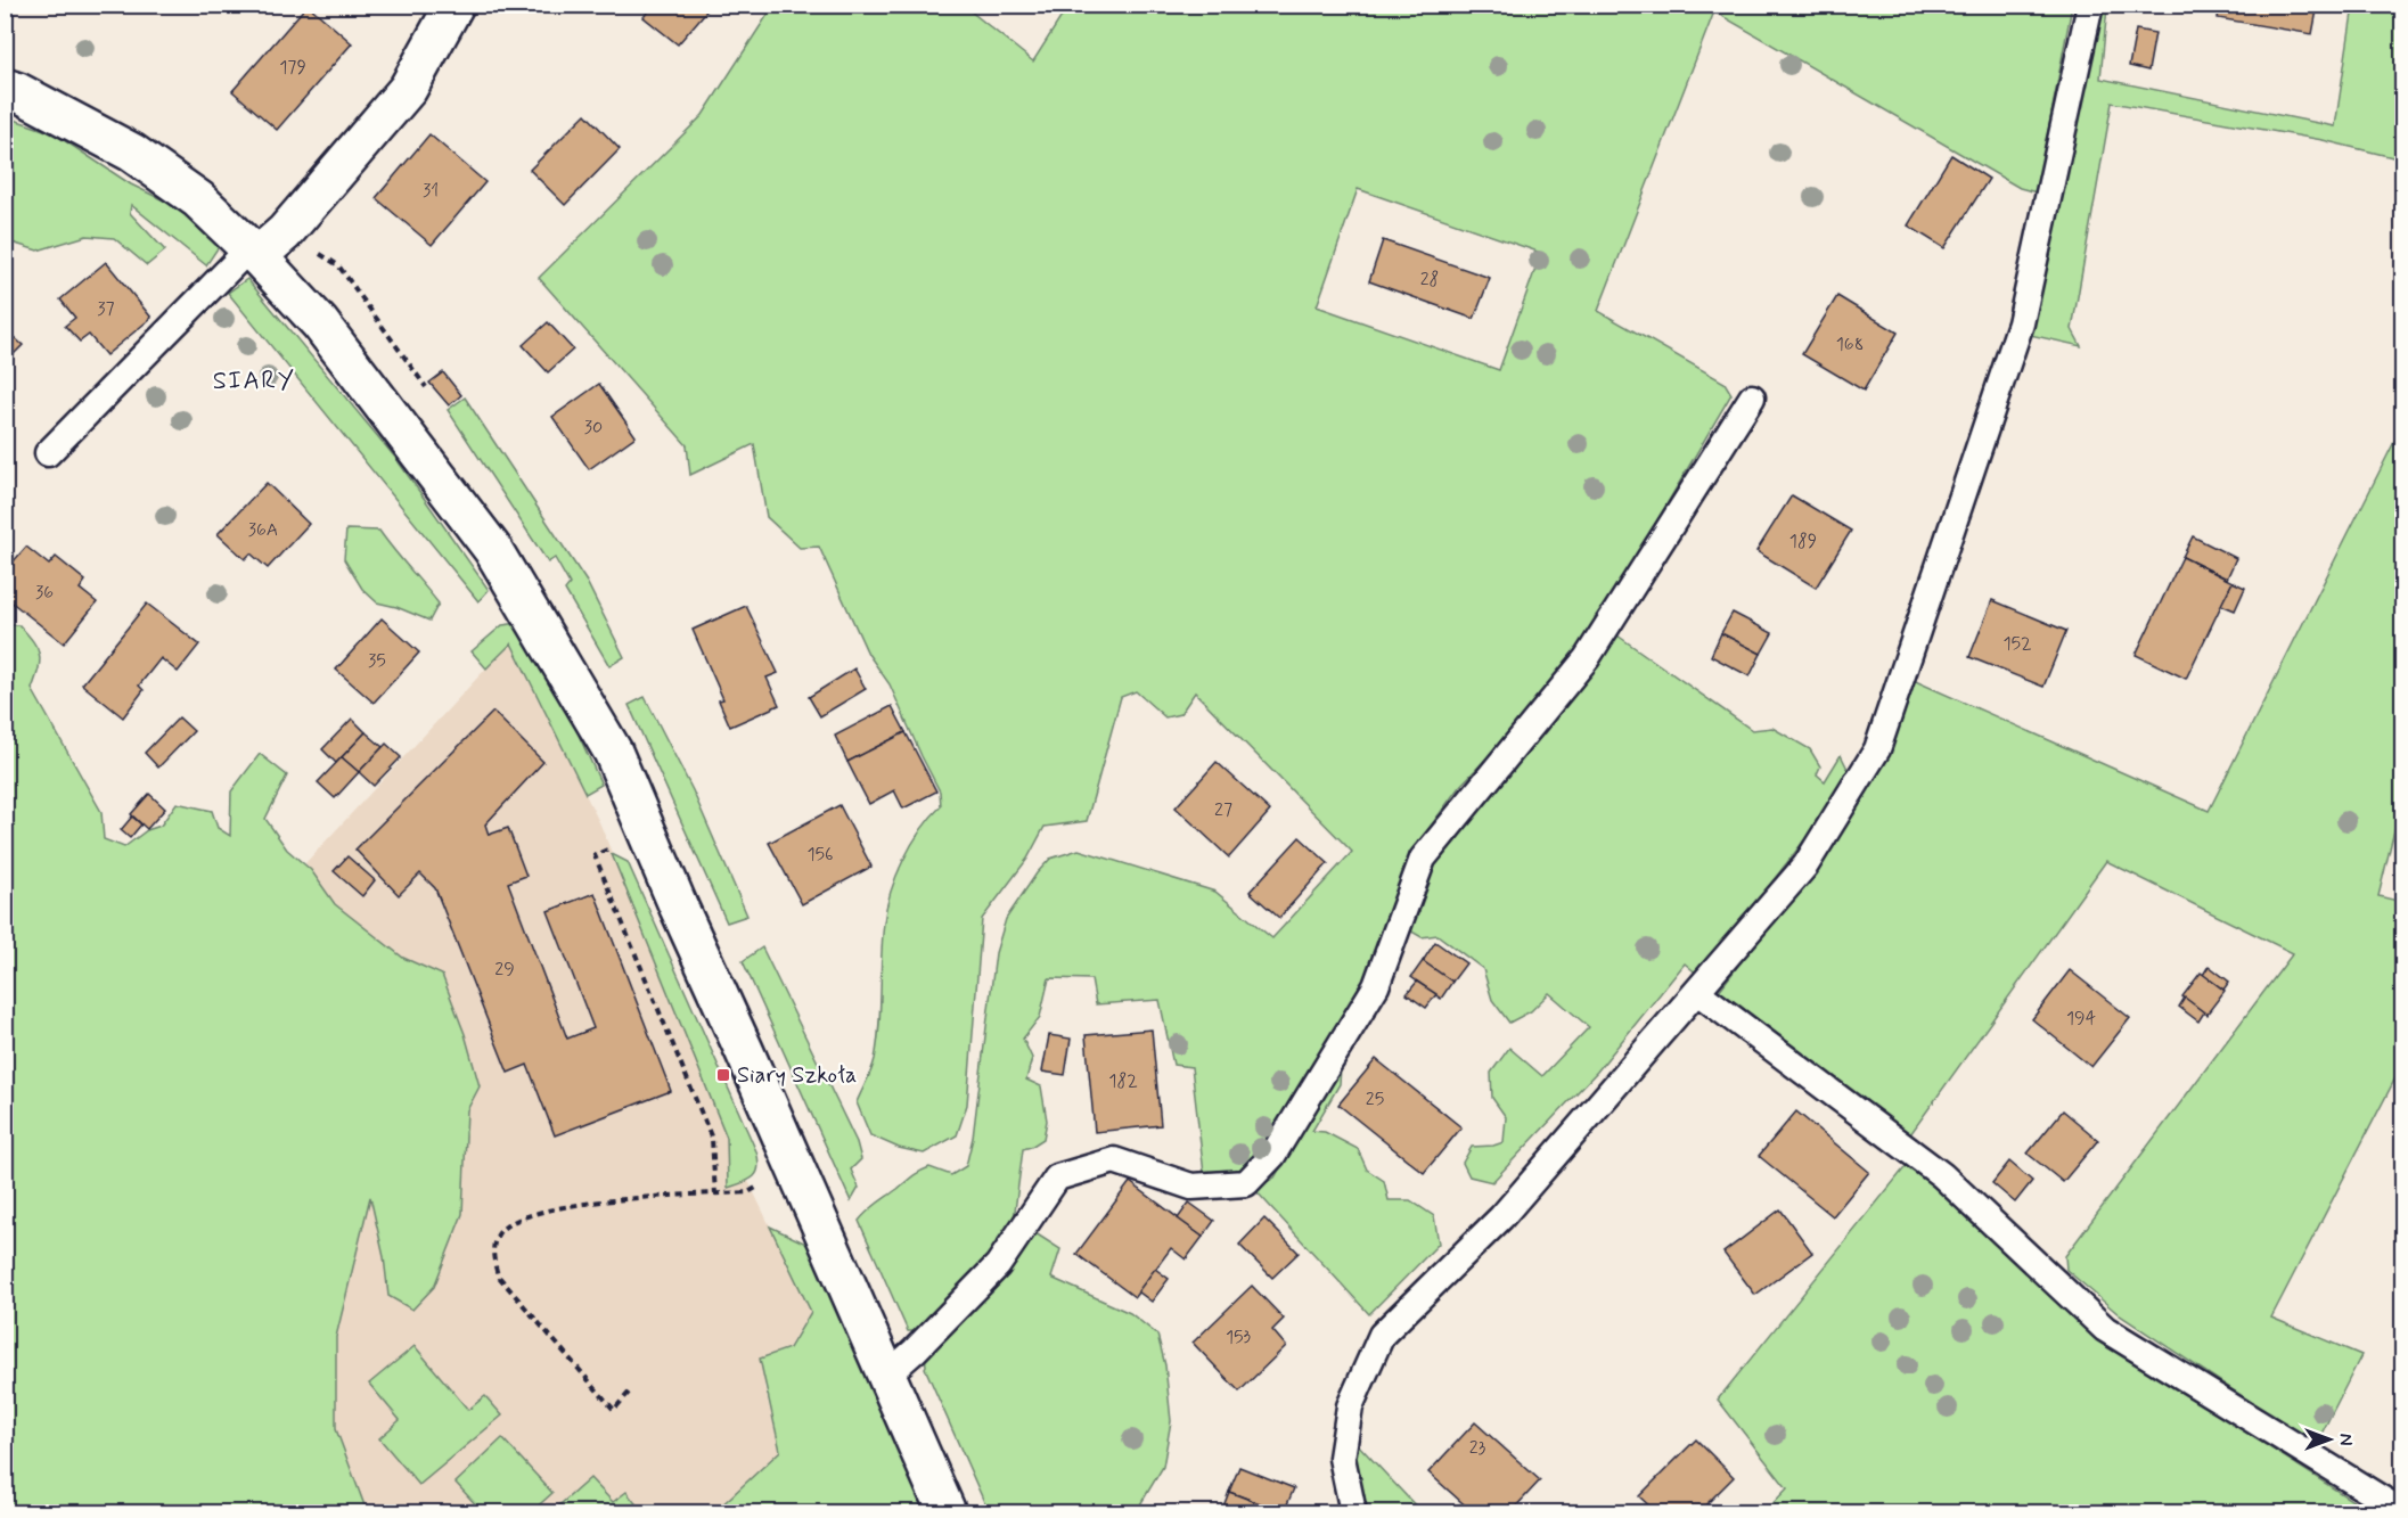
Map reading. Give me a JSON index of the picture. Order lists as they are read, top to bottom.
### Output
{
  "districts": ["SIARY"],
  "places": {
    "transit": ["Siary Szkoła"]
  },
  "house_numbers": [
    "179",
    "31",
    "28",
    "37",
    "168",
    "30",
    "36A",
    "189",
    "36",
    "152",
    "35",
    "27",
    "156",
    "29",
    "194",
    "182",
    "25",
    "153",
    "23"
  ],
  "north": "right"
}
